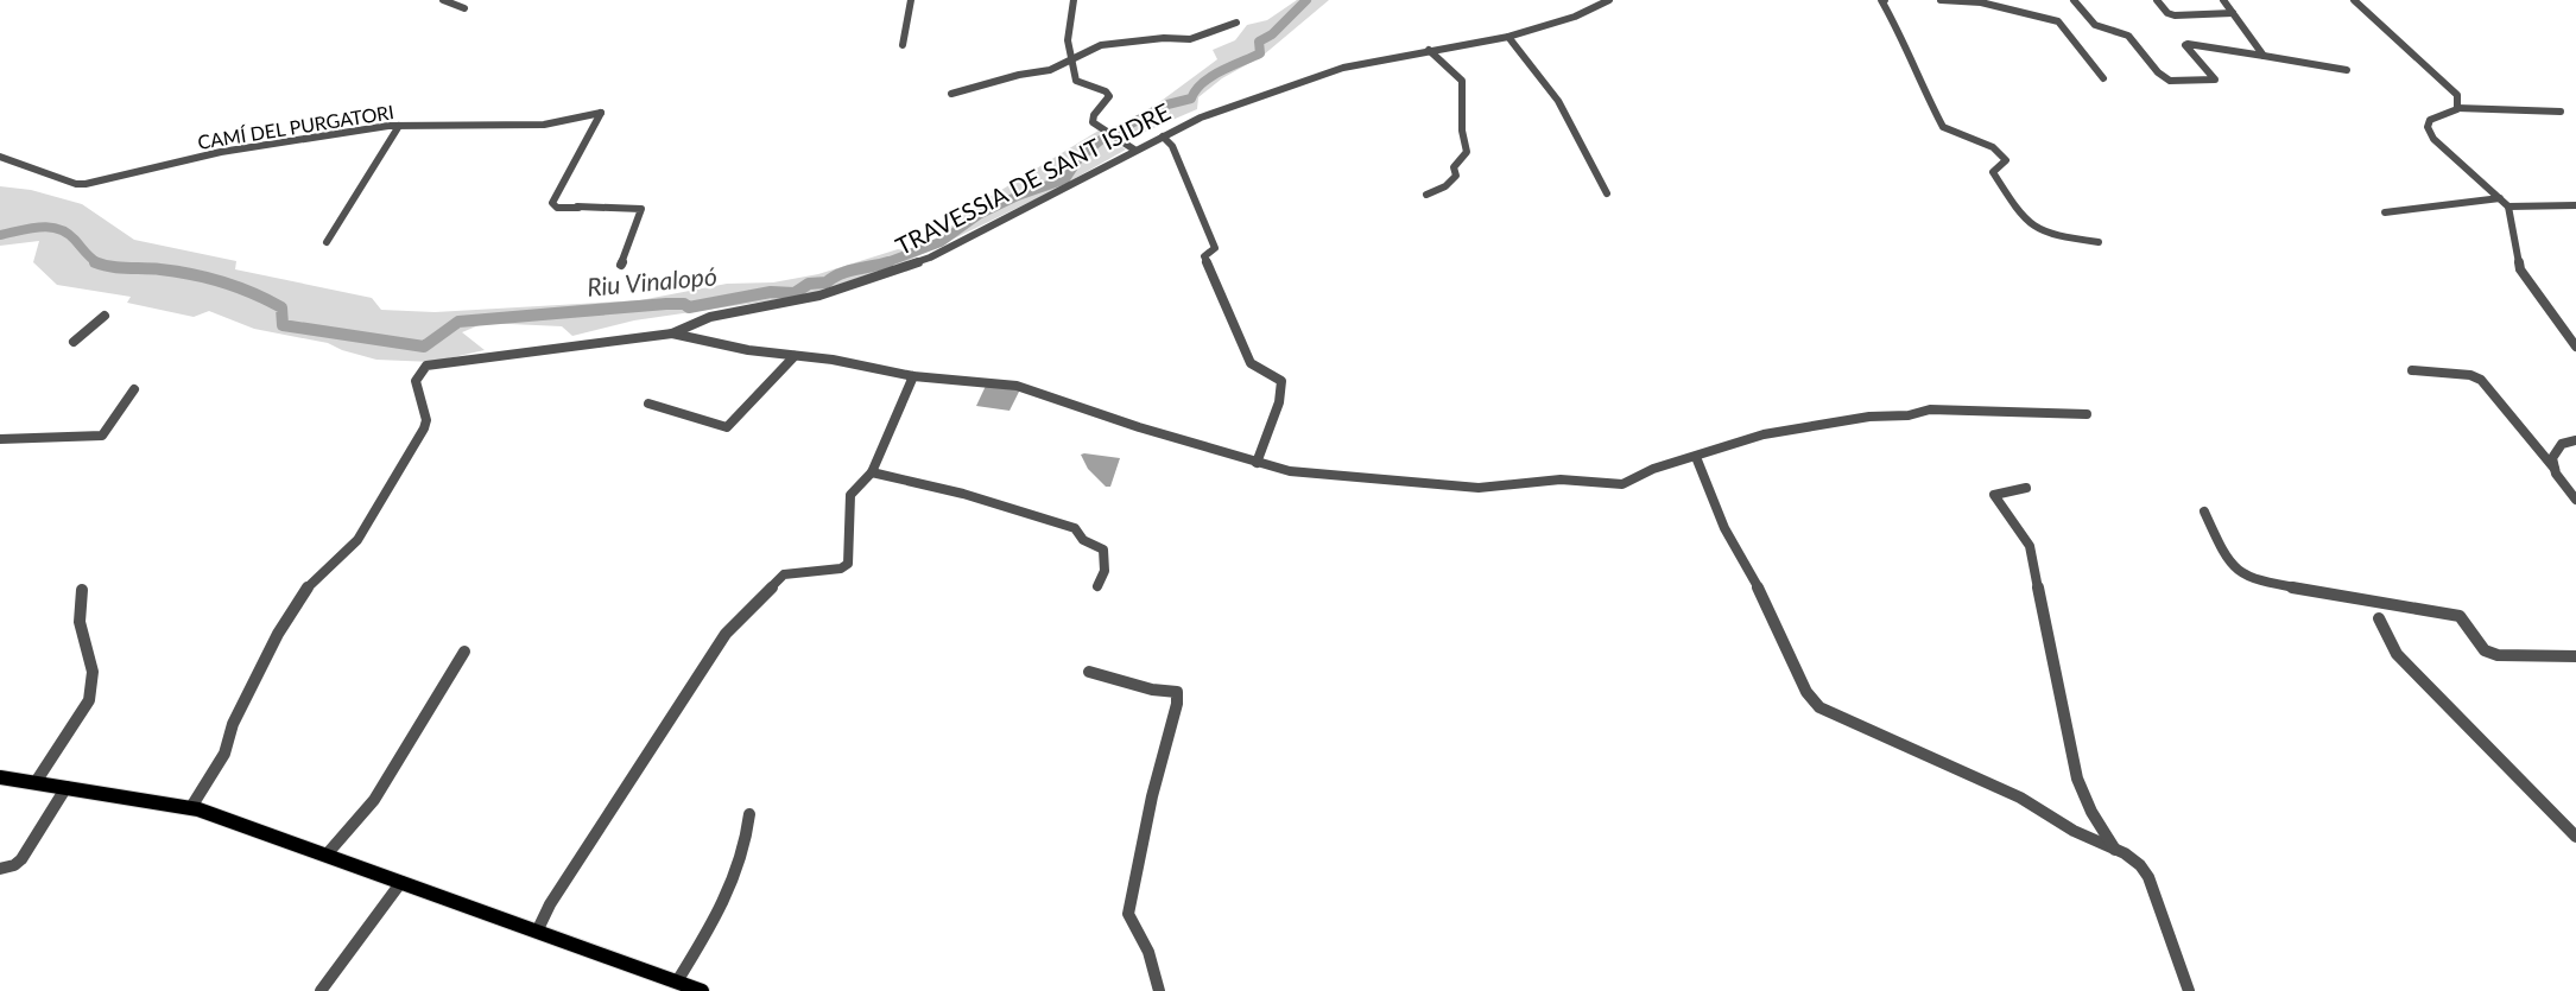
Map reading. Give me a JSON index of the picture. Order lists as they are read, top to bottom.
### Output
{
  "streets": {
    "street": ["CAMÍ DEL PURGATORI", "TRAVESSIA DE SANT ISIDRE"]
  },
  "water": ["Riu Vinalopó"]
}
